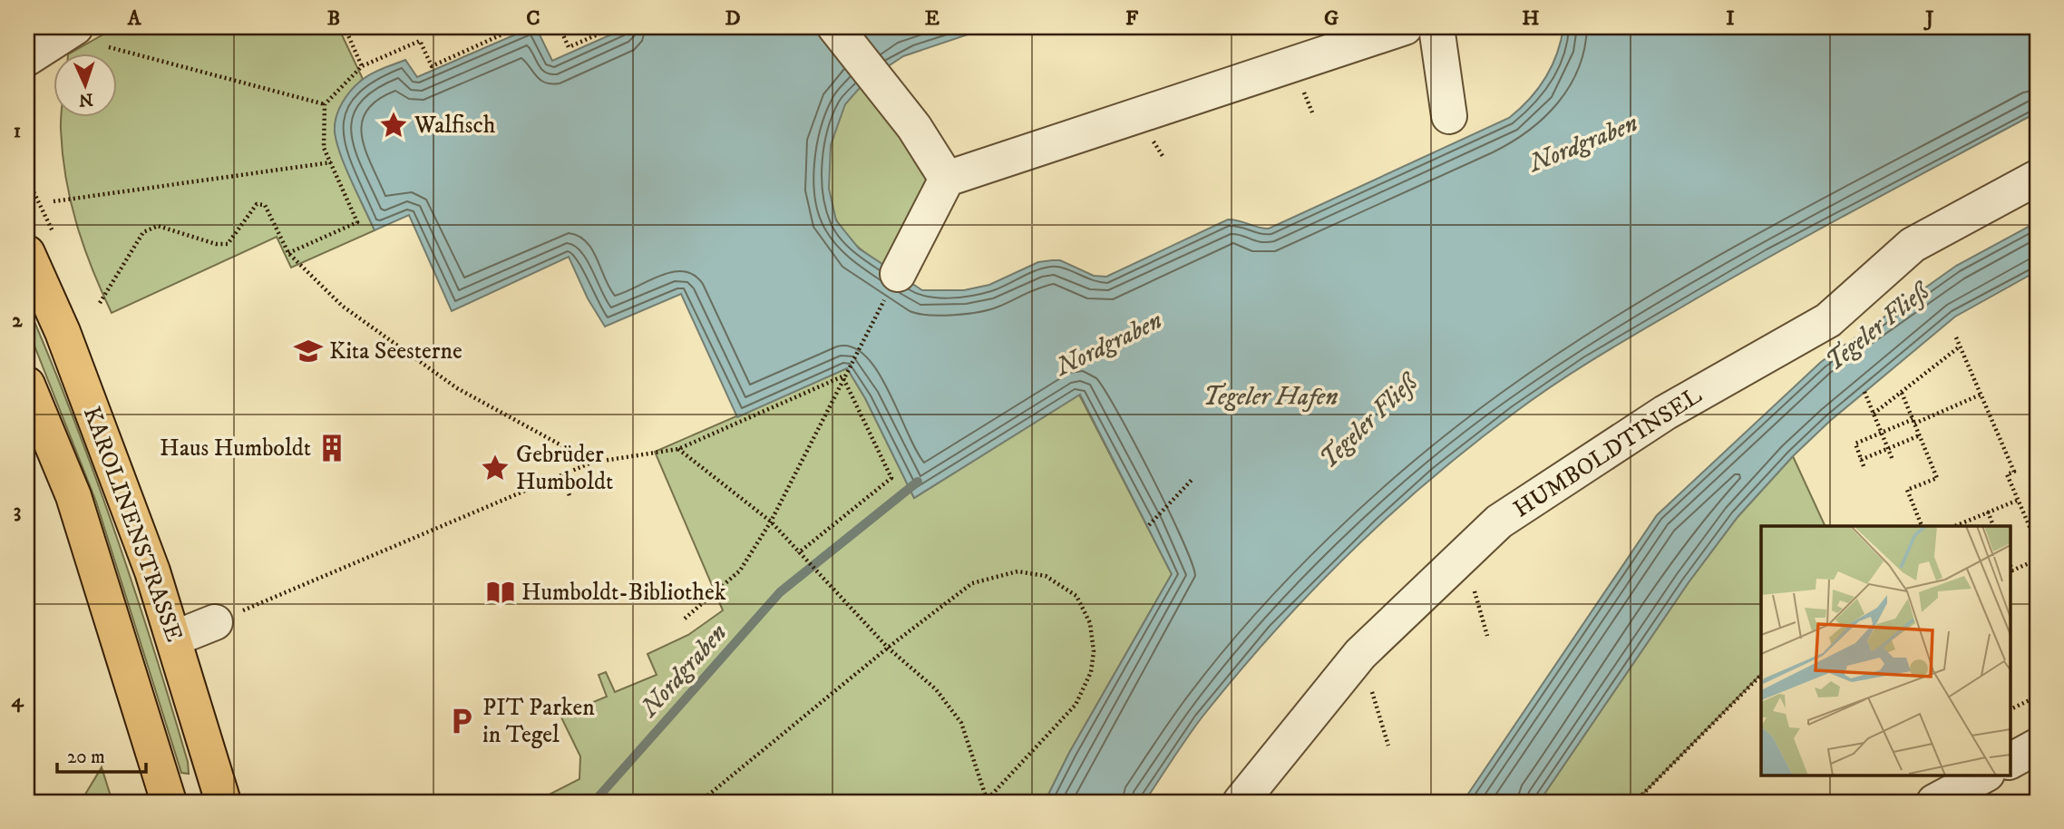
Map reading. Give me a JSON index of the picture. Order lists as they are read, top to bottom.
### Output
{
  "streets": {
    "main road": ["KAROLINENSTRASSE"],
    "street": ["HUMBOLDTINSEL"]
  },
  "water": ["Nordgraben", "Tegeler Fließ", "Tegeler Hafen"],
  "places": {
    "place": ["Walfisch", "Gebrüder Humboldt"],
    "school or university": ["Kita Seesterne"],
    "building": ["Haus Humboldt"],
    "library": ["Humboldt-Bibliothek"],
    "parking": ["PIT Parken in Tegel"]
  },
  "scale_bar": "20 m",
  "north": "bottom",
  "grid": {
    "columns": [
      "A",
      "B",
      "C",
      "D",
      "E",
      "F",
      "G",
      "H",
      "I",
      "J"
    ],
    "rows": [
      "1",
      "2",
      "3",
      "4"
    ]
  }
}
